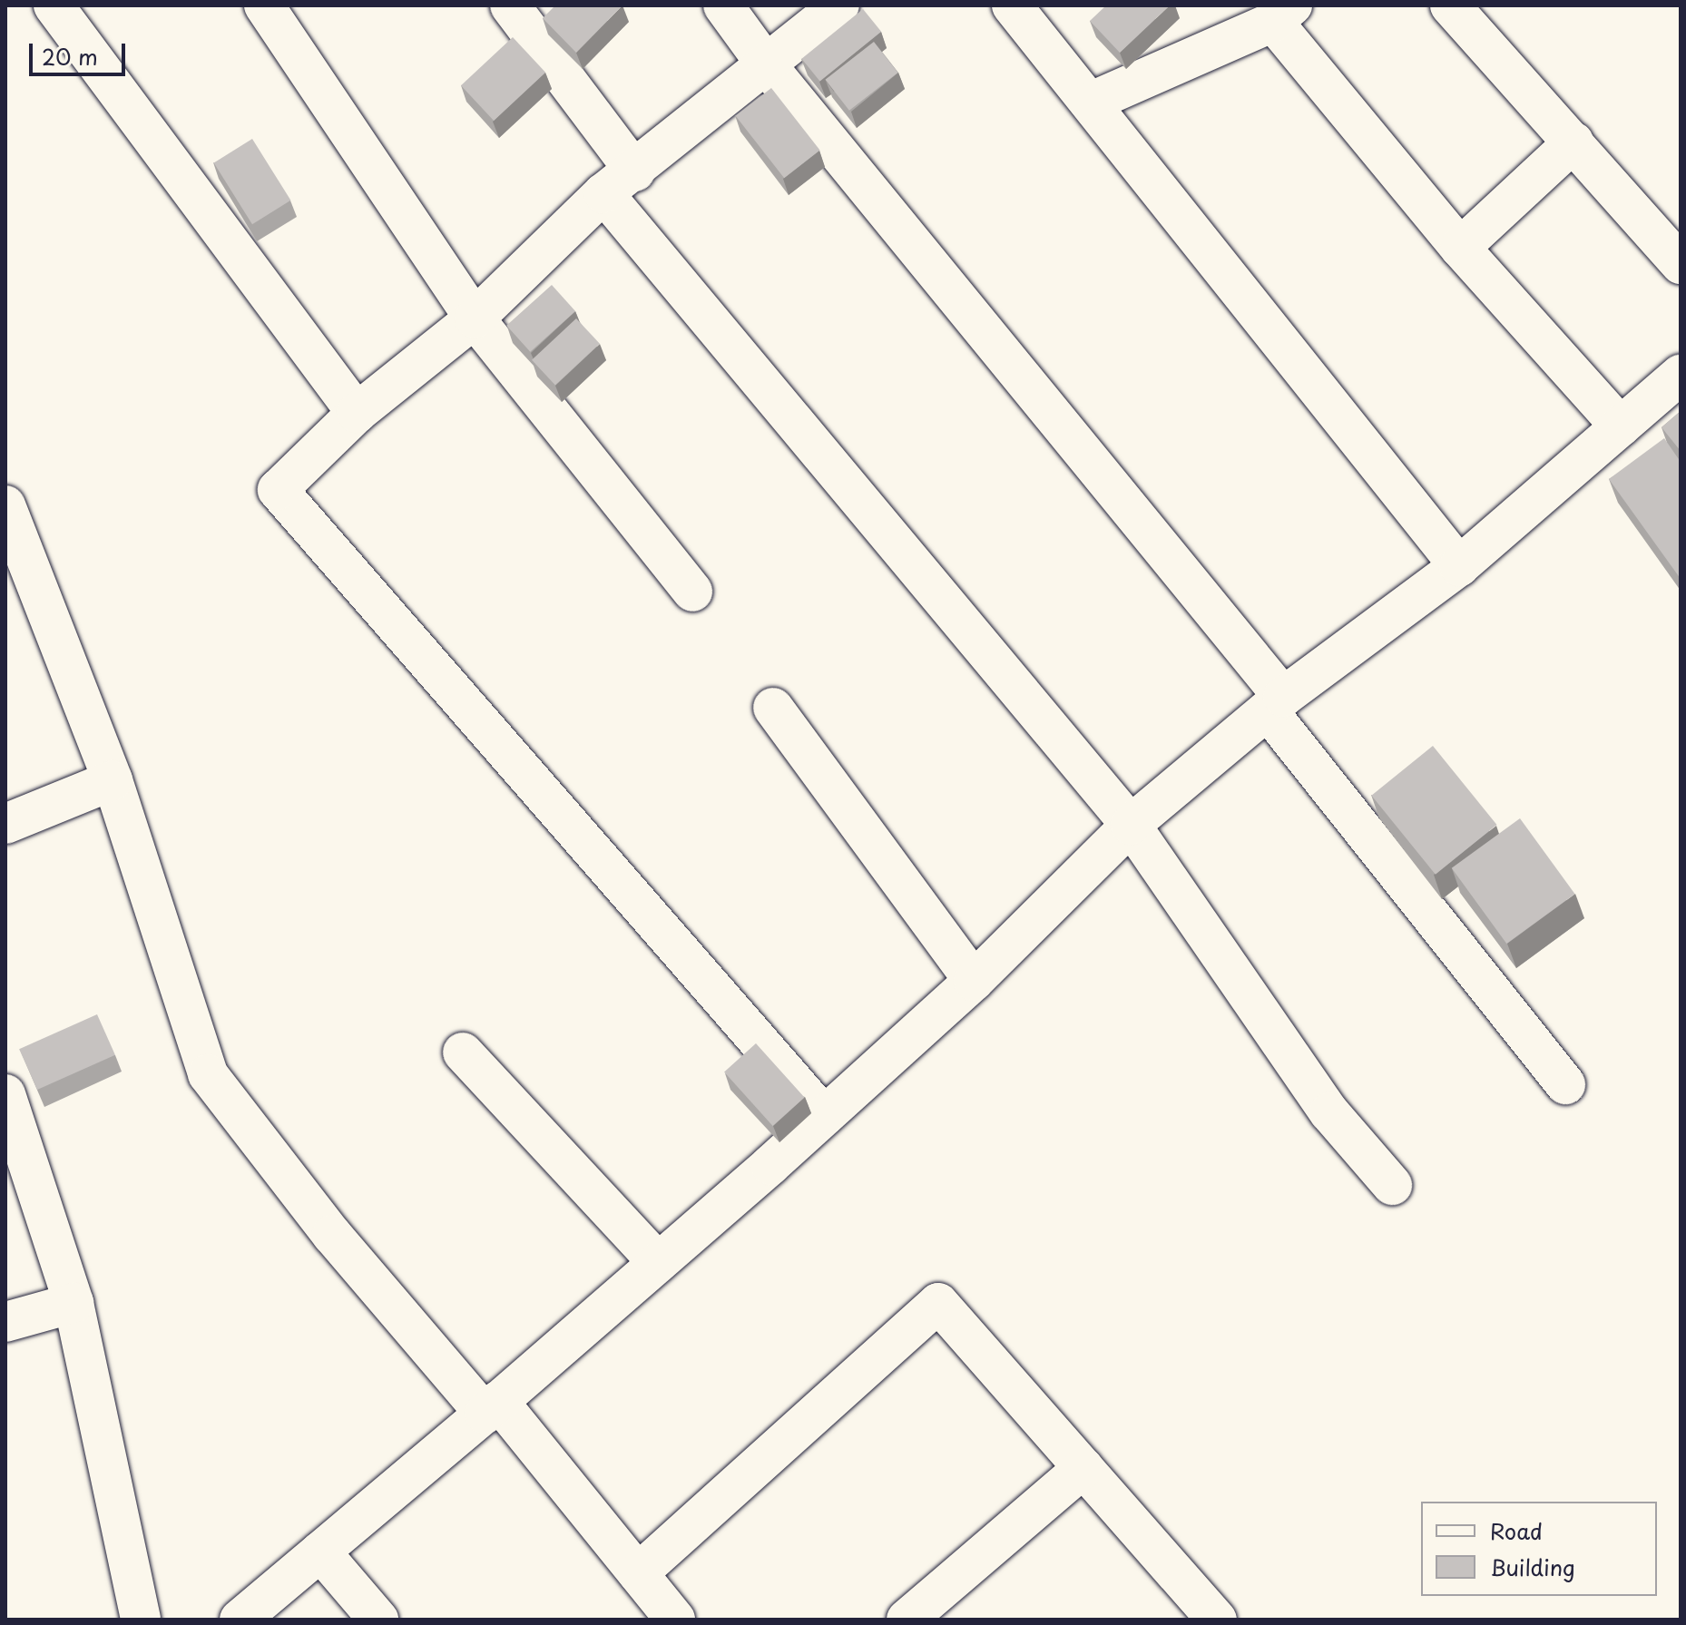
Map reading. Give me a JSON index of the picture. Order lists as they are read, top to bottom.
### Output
{
  "legend": ["Road", "Building"],
  "scale_bar": "20 m"
}
